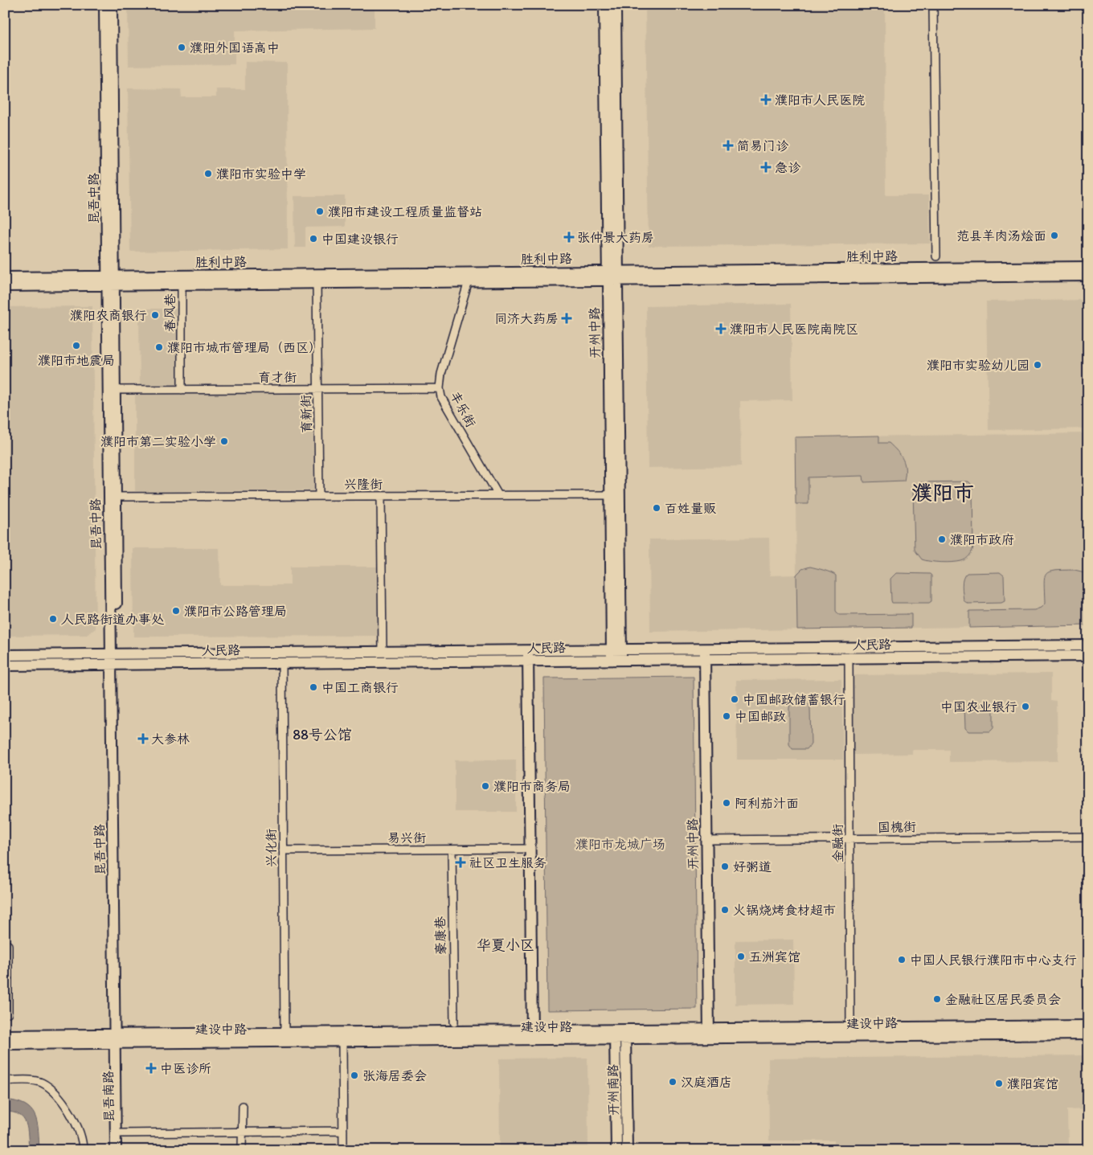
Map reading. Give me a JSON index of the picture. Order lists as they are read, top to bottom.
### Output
{
  "streets": {
    "main road": [
      "昆吾中路",
      "胜利中路",
      "开州中路",
      "人民路",
      "建设中路",
      "开州南路",
      "昆吾南路"
    ],
    "street": [
      "春风巷",
      "育才街",
      "丰乐街",
      "育新街",
      "兴隆街",
      "国槐街",
      "易兴街",
      "金融街",
      "兴化街",
      "豪康巷"
    ]
  },
  "crossings": [
    ["昆吾中路", "胜利中路"],
    ["昆吾中路", "育才街"],
    ["昆吾中路", "兴隆街"],
    ["昆吾中路", "人民路"],
    ["昆吾中路", "建设中路"],
    ["昆吾中路", "昆吾南路"],
    ["胜利中路", "春风巷"],
    ["胜利中路", "开州中路"],
    ["胜利中路", "丰乐街"],
    ["胜利中路", "育新街"],
    ["春风巷", "育才街"],
    ["开州中路", "兴隆街"],
    ["开州中路", "人民路"],
    ["开州中路", "国槐街"],
    ["开州中路", "建设中路"],
    ["育才街", "丰乐街"],
    ["育才街", "育新街"],
    ["丰乐街", "兴隆街"],
    ["育新街", "兴隆街"],
    ["人民路", "金融街"],
    ["人民路", "兴化街"],
    ["国槐街", "金融街"],
    ["易兴街", "兴化街"],
    ["易兴街", "豪康巷"],
    ["金融街", "建设中路"],
    ["兴化街", "建设中路"],
    ["建设中路", "开州南路"],
    ["建设中路", "昆吾南路"]
  ],
  "districts": ["濮阳市", "88号公馆", "华夏小区"],
  "parks": ["濮阳市龙城广场"],
  "places": {
    "other": [
      "濮阳外国语高中",
      "濮阳市实验中学",
      "濮阳市建设工程质量监督站",
      "范县羊肉汤烩面",
      "中国建设银行",
      "濮阳农商银行",
      "濮阳市地震局",
      "濮阳市城市管理局（西区）",
      "濮阳市实验幼儿园",
      "濮阳市第二实验小学",
      "百姓量贩",
      "濮阳市政府",
      "濮阳市公路管理局",
      "人民路街道办事处",
      "中国工商银行",
      "中国邮政储蓄银行",
      "中国农业银行",
      "中国邮政",
      "濮阳市商务局",
      "阿利茄汁面",
      "好粥道",
      "火锅烧烤食材超市",
      "五洲宾馆",
      "中国人民银行濮阳市中心支行",
      "金融社区居民委员会",
      "张海居委会",
      "汉庭酒店",
      "濮阳宾馆"
    ],
    "health": [
      "濮阳市人民医院",
      "简易门诊",
      "急诊",
      "张仲景大药房",
      "同济大药房",
      "濮阳市人民医院南院区",
      "大参林",
      "社区卫生服务",
      "中医诊所"
    ]
  }
}
